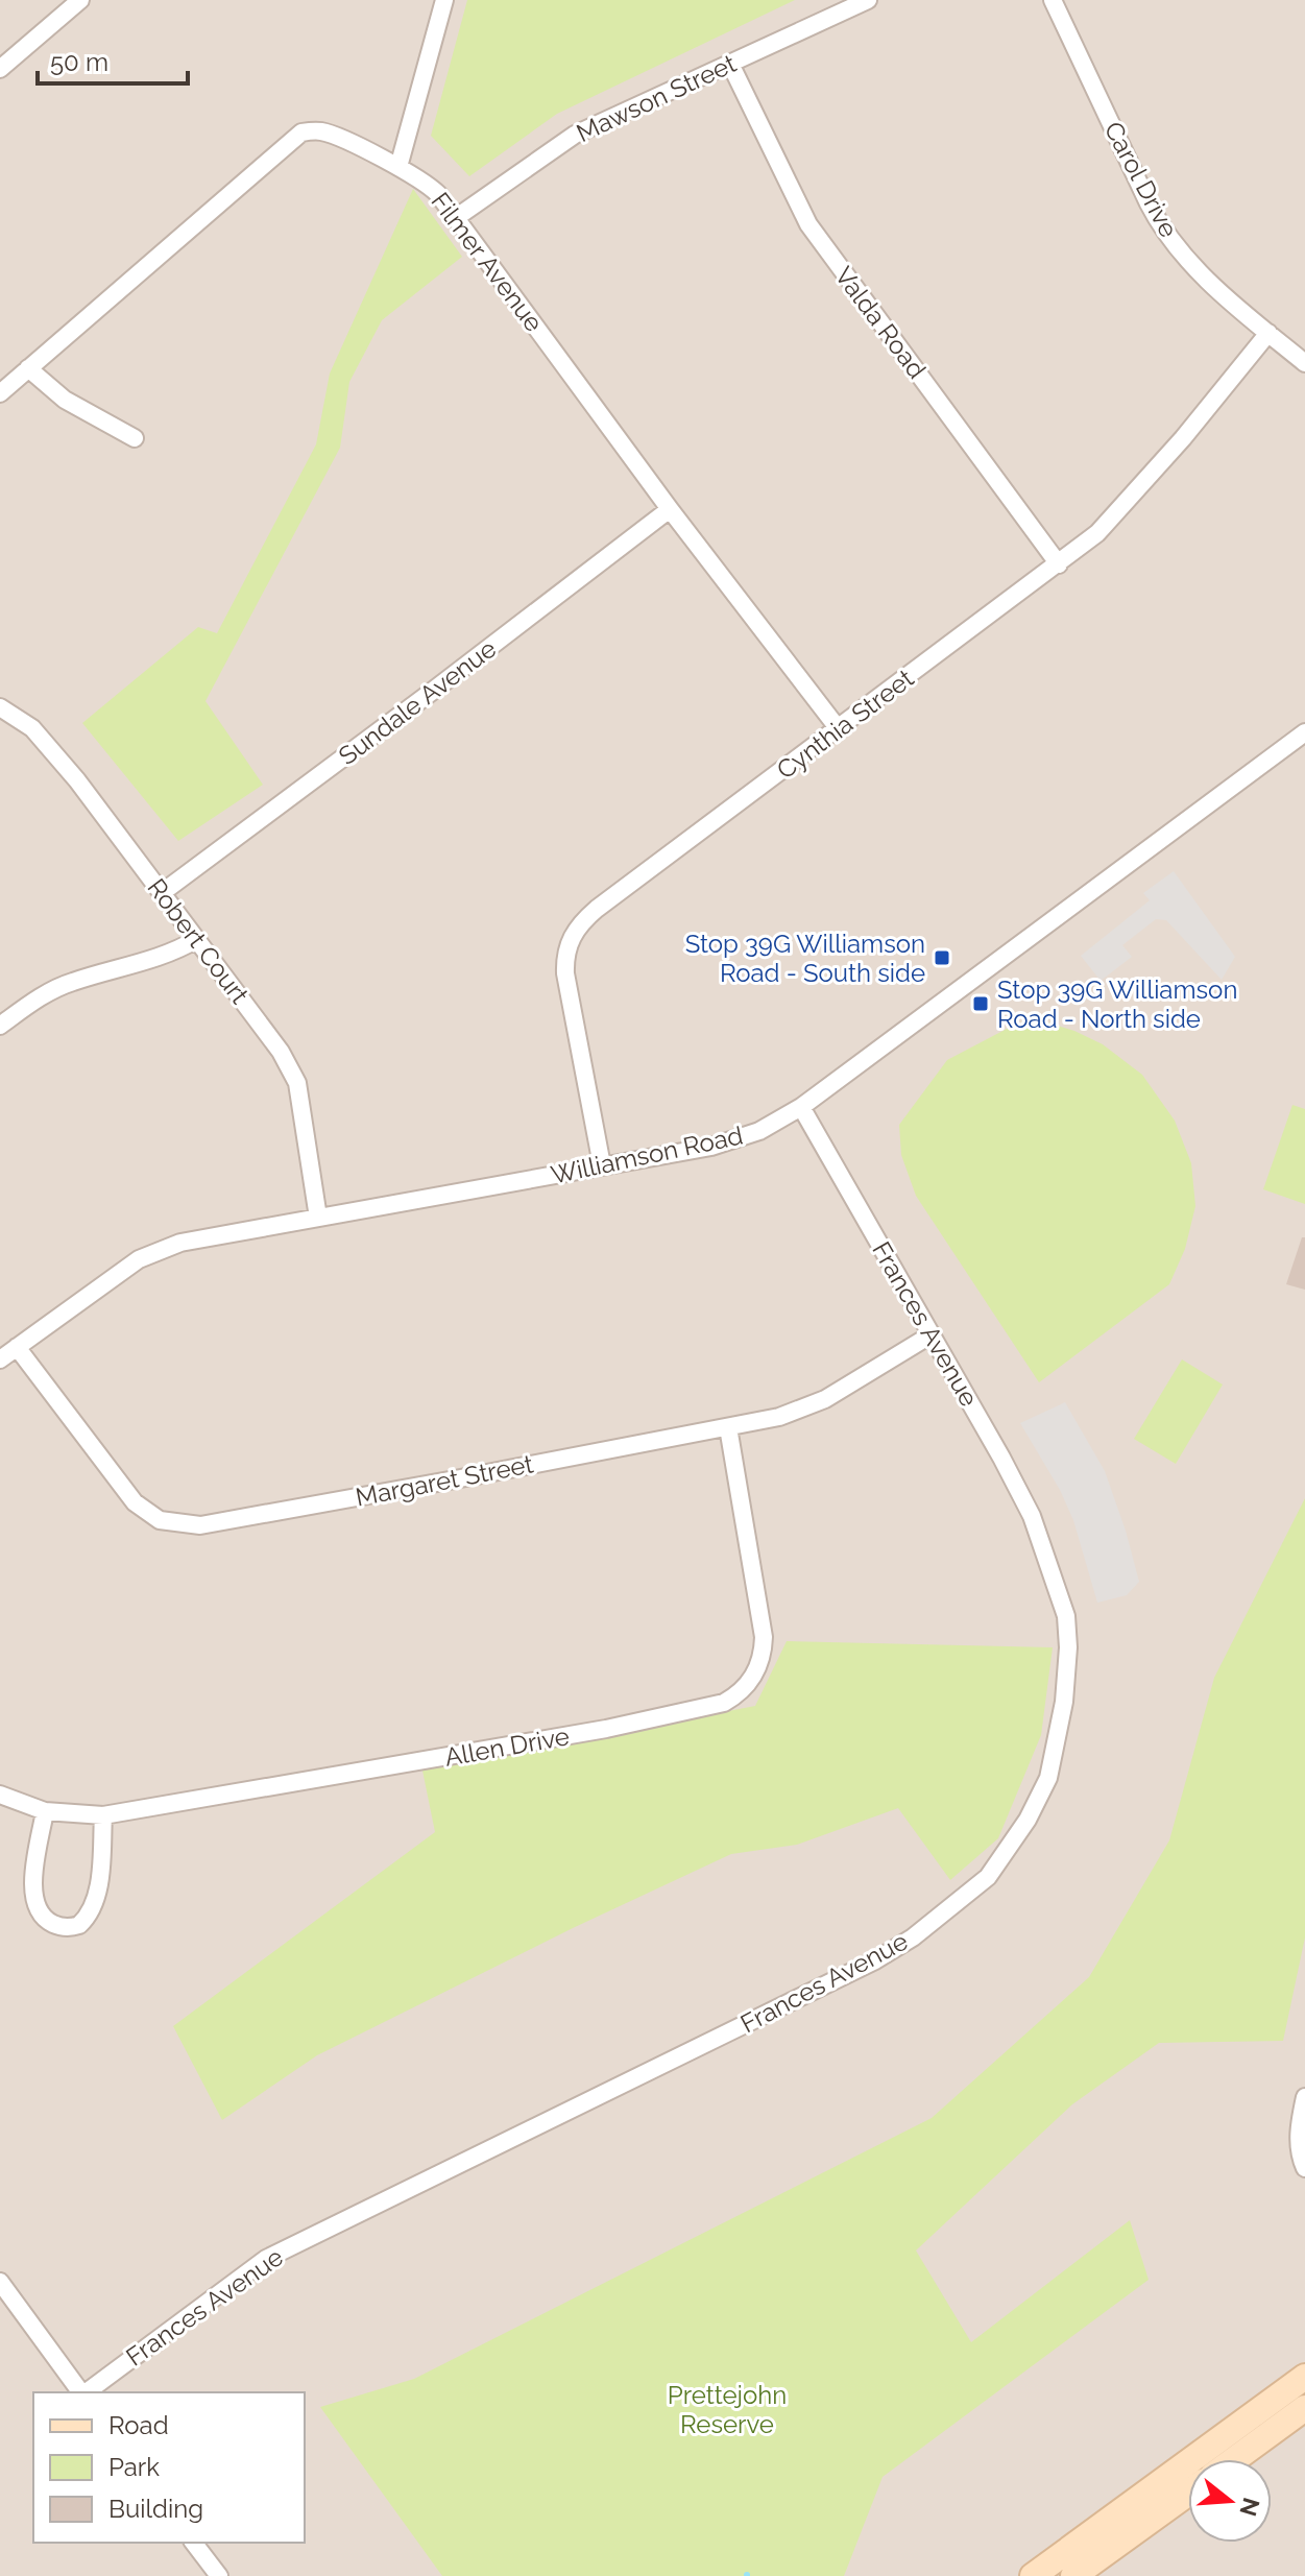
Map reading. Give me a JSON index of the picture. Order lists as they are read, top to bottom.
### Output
{
  "streets": {
    "street": [
      "Mawson Street",
      "Carol Drive",
      "Filmer Avenue",
      "Valda Road",
      "Sundale Avenue",
      "Cynthia Street",
      "Robert Court",
      "Williamson Road",
      "Frances Avenue",
      "Margaret Street",
      "Allen Drive"
    ]
  },
  "crossings": [
    ["Mawson Street", "Filmer Avenue"],
    ["Mawson Street", "Valda Road"],
    ["Carol Drive", "Cynthia Street"],
    ["Filmer Avenue", "Sundale Avenue"],
    ["Filmer Avenue", "Cynthia Street"],
    ["Valda Road", "Cynthia Street"],
    ["Sundale Avenue", "Robert Court"],
    ["Cynthia Street", "Williamson Road"],
    ["Robert Court", "Williamson Road"],
    ["Williamson Road", "Frances Avenue"],
    ["Williamson Road", "Margaret Street"],
    ["Frances Avenue", "Margaret Street"],
    ["Margaret Street", "Allen Drive"]
  ],
  "parks": ["Prettejohn Reserve"],
  "places": {
    "transit": ["Stop 39G Williamson Road - South side", "Stop 39G Williamson Road - North side"]
  },
  "legend": ["Road", "Park", "Building"],
  "scale_bar": "50 m",
  "north": "right"
}
